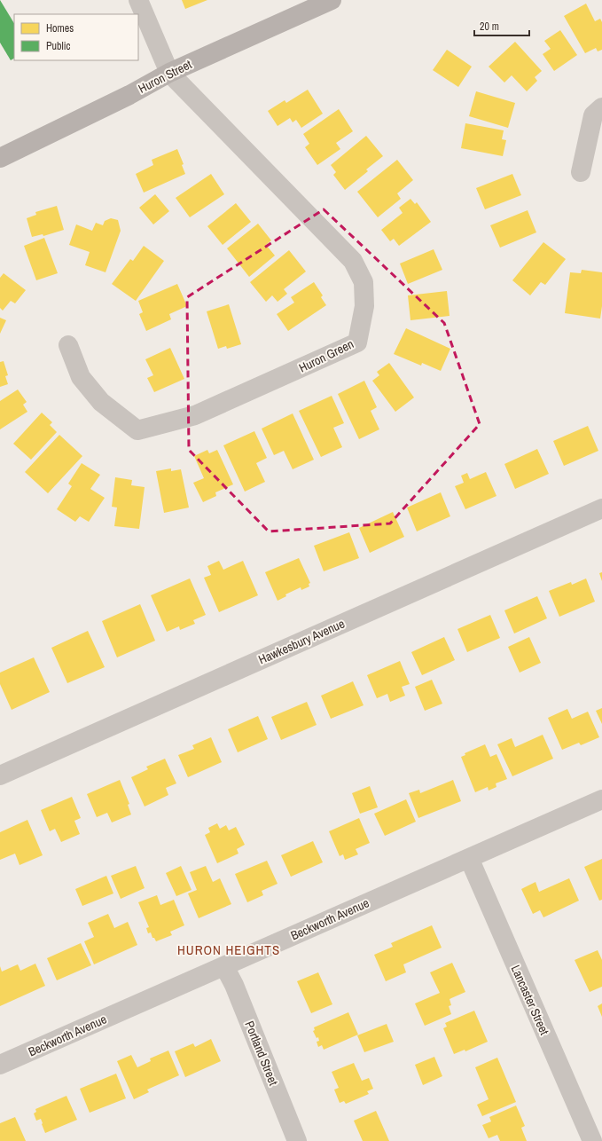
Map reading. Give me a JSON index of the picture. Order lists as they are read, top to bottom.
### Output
{
  "streets": {
    "main road": ["Huron Street"],
    "street": [
      "Huron Green",
      "Hawkesbury Avenue",
      "Beckworth Avenue",
      "Lancaster Street",
      "Portland Street"
    ]
  },
  "crossings": [
    ["Huron Street", "Huron Green"],
    ["Beckworth Avenue", "Lancaster Street"],
    ["Beckworth Avenue", "Portland Street"]
  ],
  "districts": ["HURON HEIGHTS"],
  "legend": ["Homes", "Public"],
  "scale_bar": "20 m"
}
